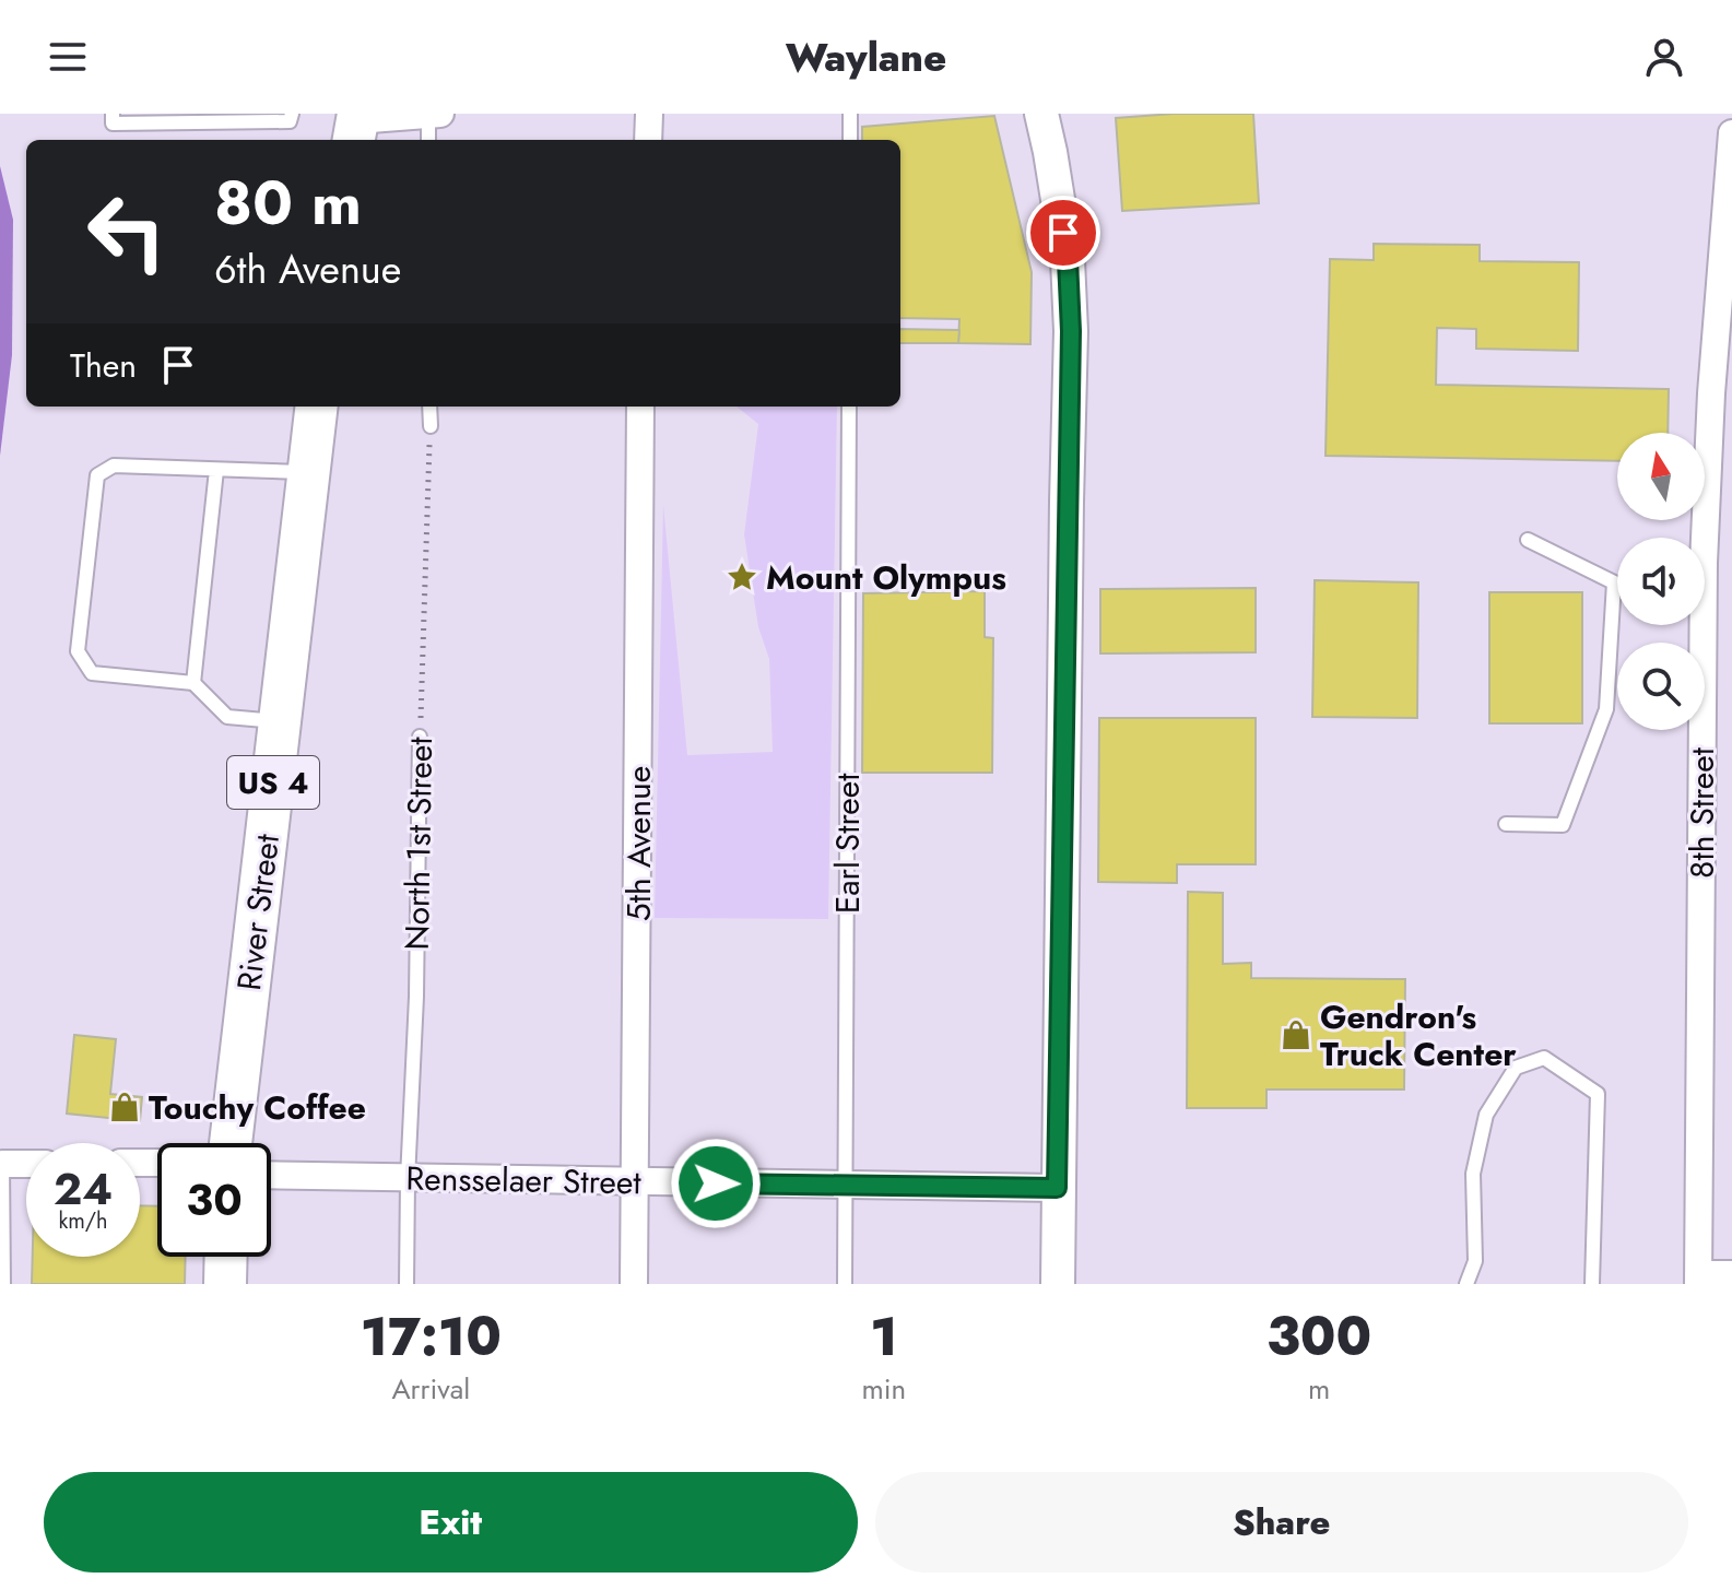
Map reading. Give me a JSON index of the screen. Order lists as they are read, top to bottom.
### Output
{
  "streets": {
    "main road": ["US 4", "River Street"],
    "street": ["8th Street", "5th Avenue", "Rensselaer Street"],
    "lane": ["North 1st Street", "Earl Street"]
  },
  "crossings": [
    ["North 1st Street", "Rensselaer Street"],
    ["5th Avenue", "Rensselaer Street"],
    ["Earl Street", "Rensselaer Street"]
  ],
  "places": {
    "place": ["Mount Olympus"],
    "shop": ["Gendron's Truck Center", "Touchy Coffee"]
  },
  "north": "top",
  "page": {
    "header": "Waylane",
    "turn": ["80 m", "6th Avenue"],
    "then": "Then",
    "speed": "24 km/h",
    "limit": "30",
    "eta": [
      "17:10",
      "Arrival",
      "1",
      "min",
      "300",
      "m"
    ],
    "buttons": ["Exit", "Share"]
  }
}
